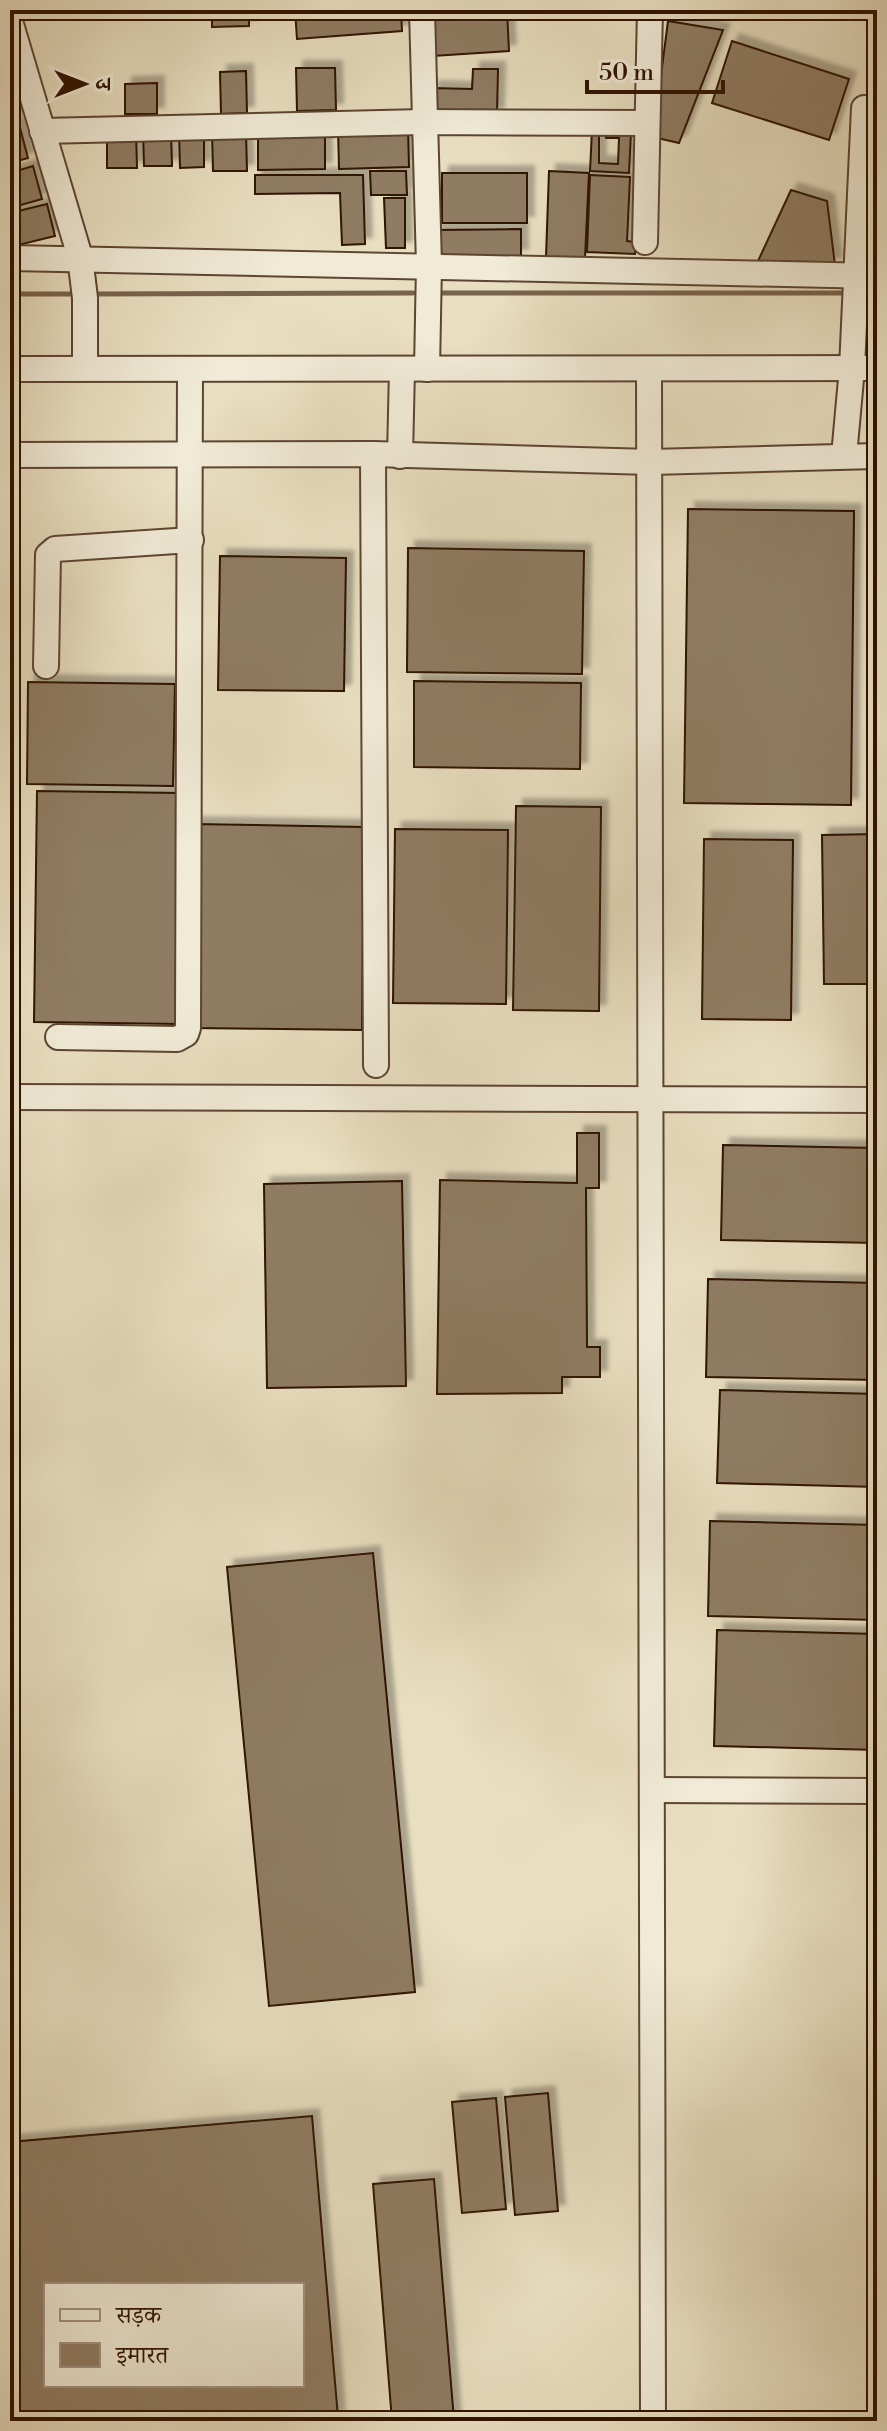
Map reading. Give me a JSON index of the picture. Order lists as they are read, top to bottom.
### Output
{
  "legend": ["सड़क", "इमारत"],
  "scale_bar": "50 m",
  "north": "right"
}
